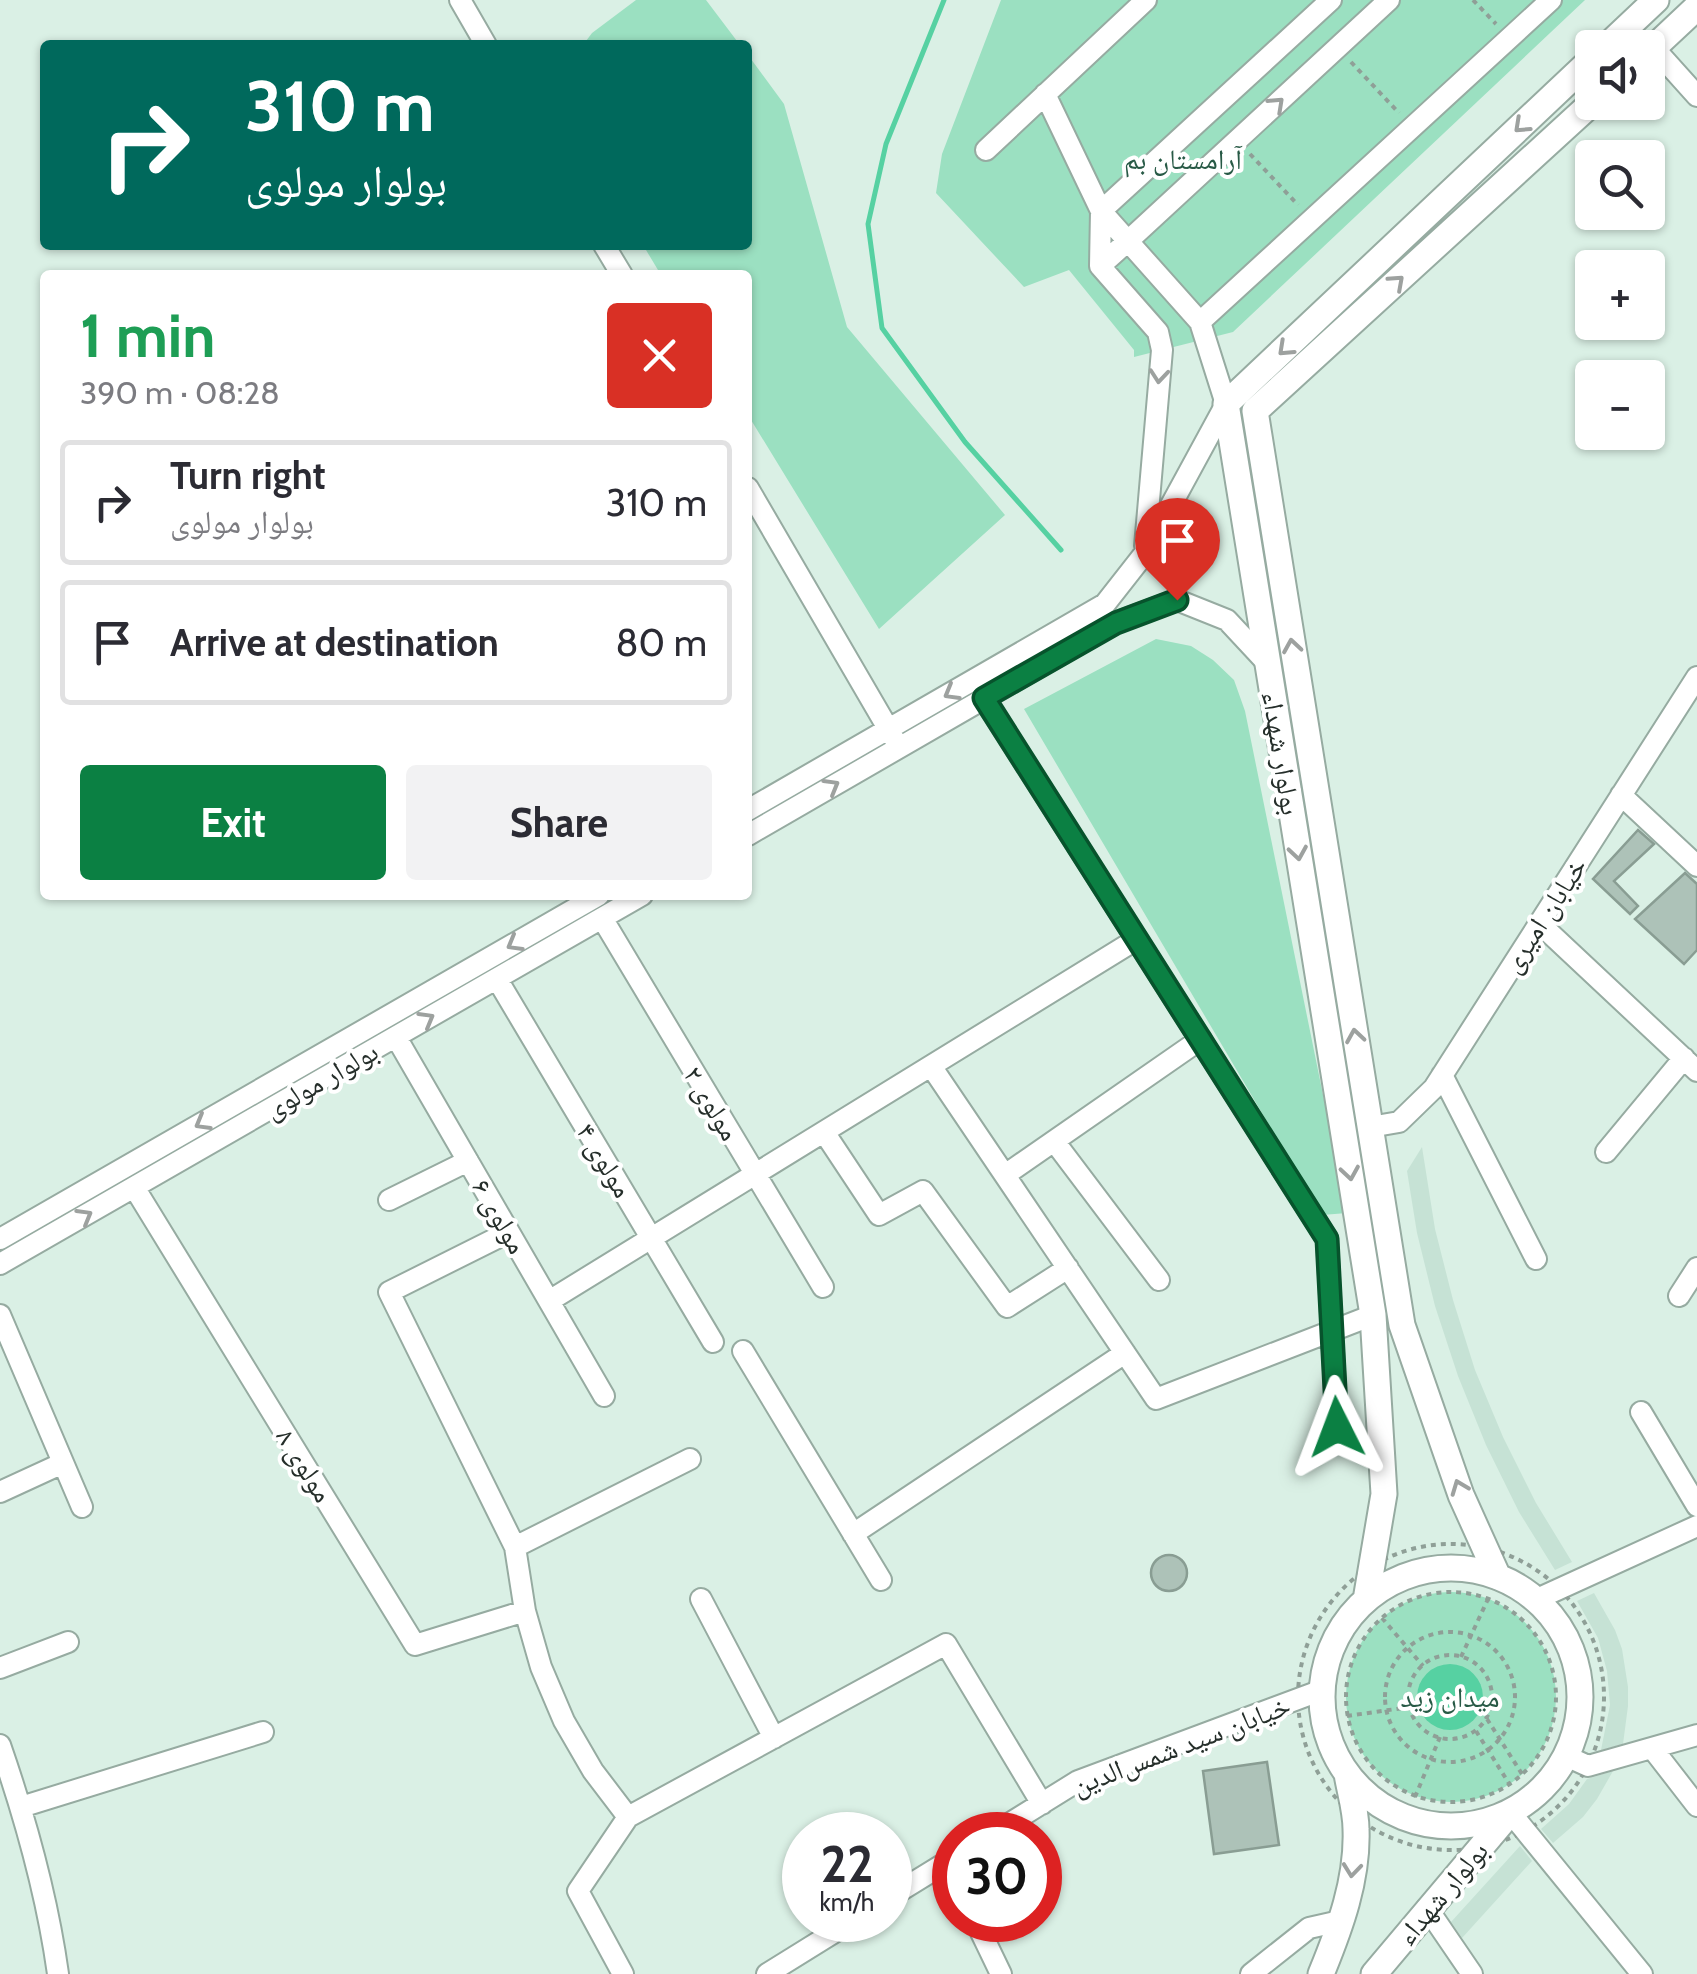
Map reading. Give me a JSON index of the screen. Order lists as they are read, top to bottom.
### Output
{
  "streets": {
    "main road": ["بولوار شهداء"],
    "street": [
      "خیابان امیری",
      "بولوار مولوی",
      "مولوی ۲",
      "مولوی ۴",
      "مولوی ۶",
      "مولوی ۸",
      "خیابان سید شمس‌الدین"
    ]
  },
  "crossings": [
    ["بولوار شهداء", "خیابان امیری"],
    ["بولوار مولوی", "مولوی ۲"],
    ["بولوار مولوی", "مولوی ۴"],
    ["بولوار مولوی", "مولوی ۶"],
    ["بولوار مولوی", "مولوی ۸"]
  ],
  "parks": ["آرامستان بم", "میدان زید"],
  "page": {
    "map_buttons": ["+", "−"],
    "turn": ["310 m", "بولوار مولوی"],
    "heading": ["1 min", "390 m · 08:28"],
    "list": [
      {
        "name": "Turn right",
        "note": "بولوار مولوی",
        "value": "310 m"
      },
      {
        "name": "Arrive at destination",
        "value": "80 m"
      }
    ],
    "buttons": ["Exit", "Share"],
    "speed": "22 km/h",
    "limit": "30"
  }
}
